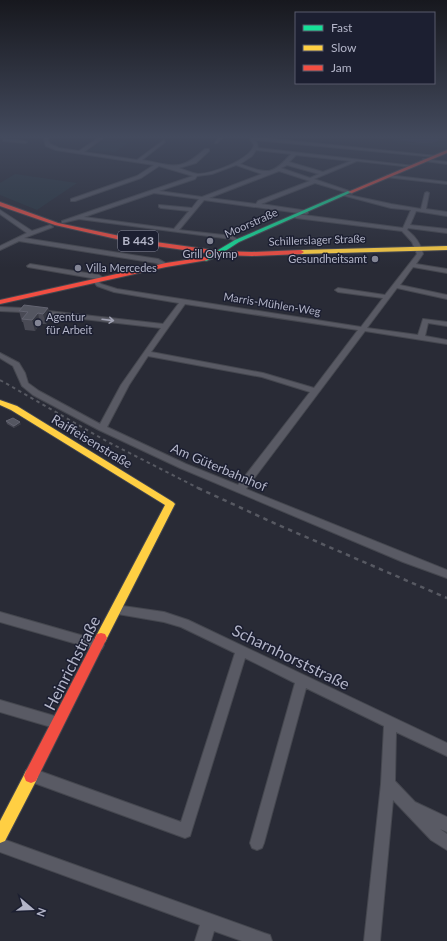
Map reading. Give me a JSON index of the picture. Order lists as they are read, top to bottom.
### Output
{
  "streets": {
    "street": [
      "Moorstraße",
      "Schillerslager Straße",
      "B 443",
      "Marris-Mühlen-Weg",
      "Raiffeisenstraße",
      "Am Güterbahnhof",
      "Scharnhorststraße",
      "Heinrichstraße"
    ]
  },
  "crossings": [
    ["Moorstraße", "Schillerslager Straße"],
    ["Moorstraße", "B 443"],
    ["Schillerslager Straße", "B 443"],
    ["Schillerslager Straße", "Marris-Mühlen-Weg"],
    ["Raiffeisenstraße", "Heinrichstraße"],
    ["Scharnhorststraße", "Heinrichstraße"]
  ],
  "places": [
    "Grill Olymp",
    "Gesundheitsamt",
    "Villa Mercedes",
    "Agentur für Arbeit"
  ],
  "legend": ["Fast", "Slow", "Jam"],
  "north": "right"
}
